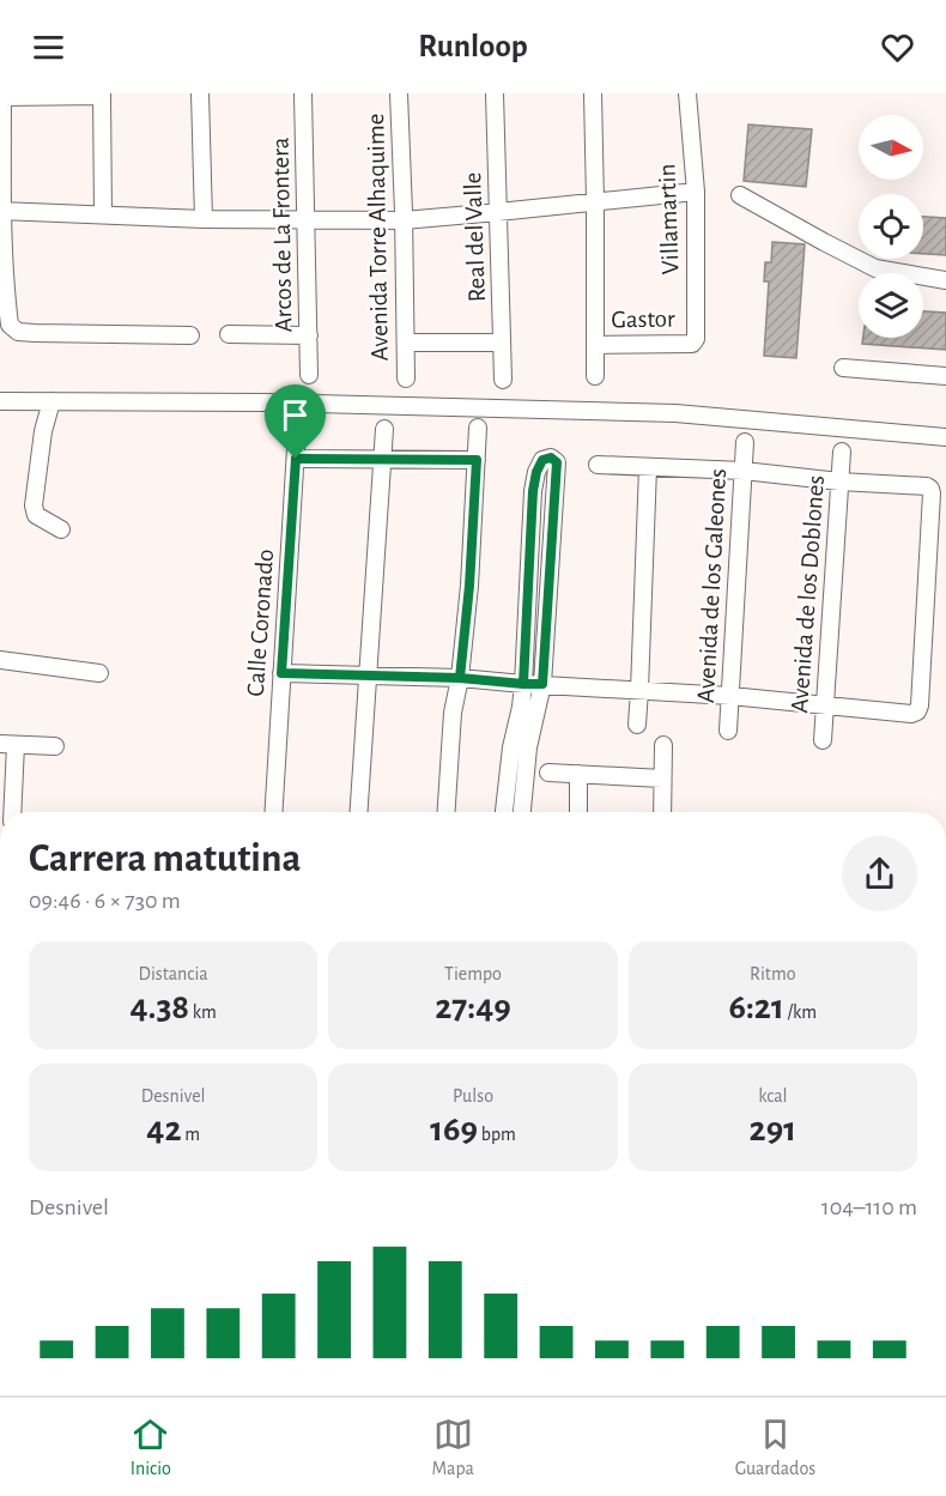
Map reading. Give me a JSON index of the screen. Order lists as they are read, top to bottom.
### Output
{
  "streets": {
    "street": [
      "Villamartin",
      "Arcos de La Frontera",
      "Avenida Torre Alhaquime",
      "Real del Valle",
      "Gastor",
      "Avenida de los Galeones",
      "Avenida de los Doblones",
      "Calle Coronado"
    ]
  },
  "crossings": [
    ["Villamartin", "Gastor"]
  ],
  "north": "right",
  "page": {
    "header": "Runloop",
    "heading": ["Carrera matutina", "09:46 · 6 × 730 m"],
    "stats": [
      ["Distancia", "4.38 km"],
      ["Tiempo", "27:49"],
      ["Ritmo", "6:21 /km"],
      ["Desnivel", "42 m"],
      ["Pulso", "169 bpm"],
      ["kcal", "291"]
    ],
    "chart": ["Desnivel", "104–110 m"],
    "tabs": ["Inicio", "Mapa", "Guardados"]
  }
}
